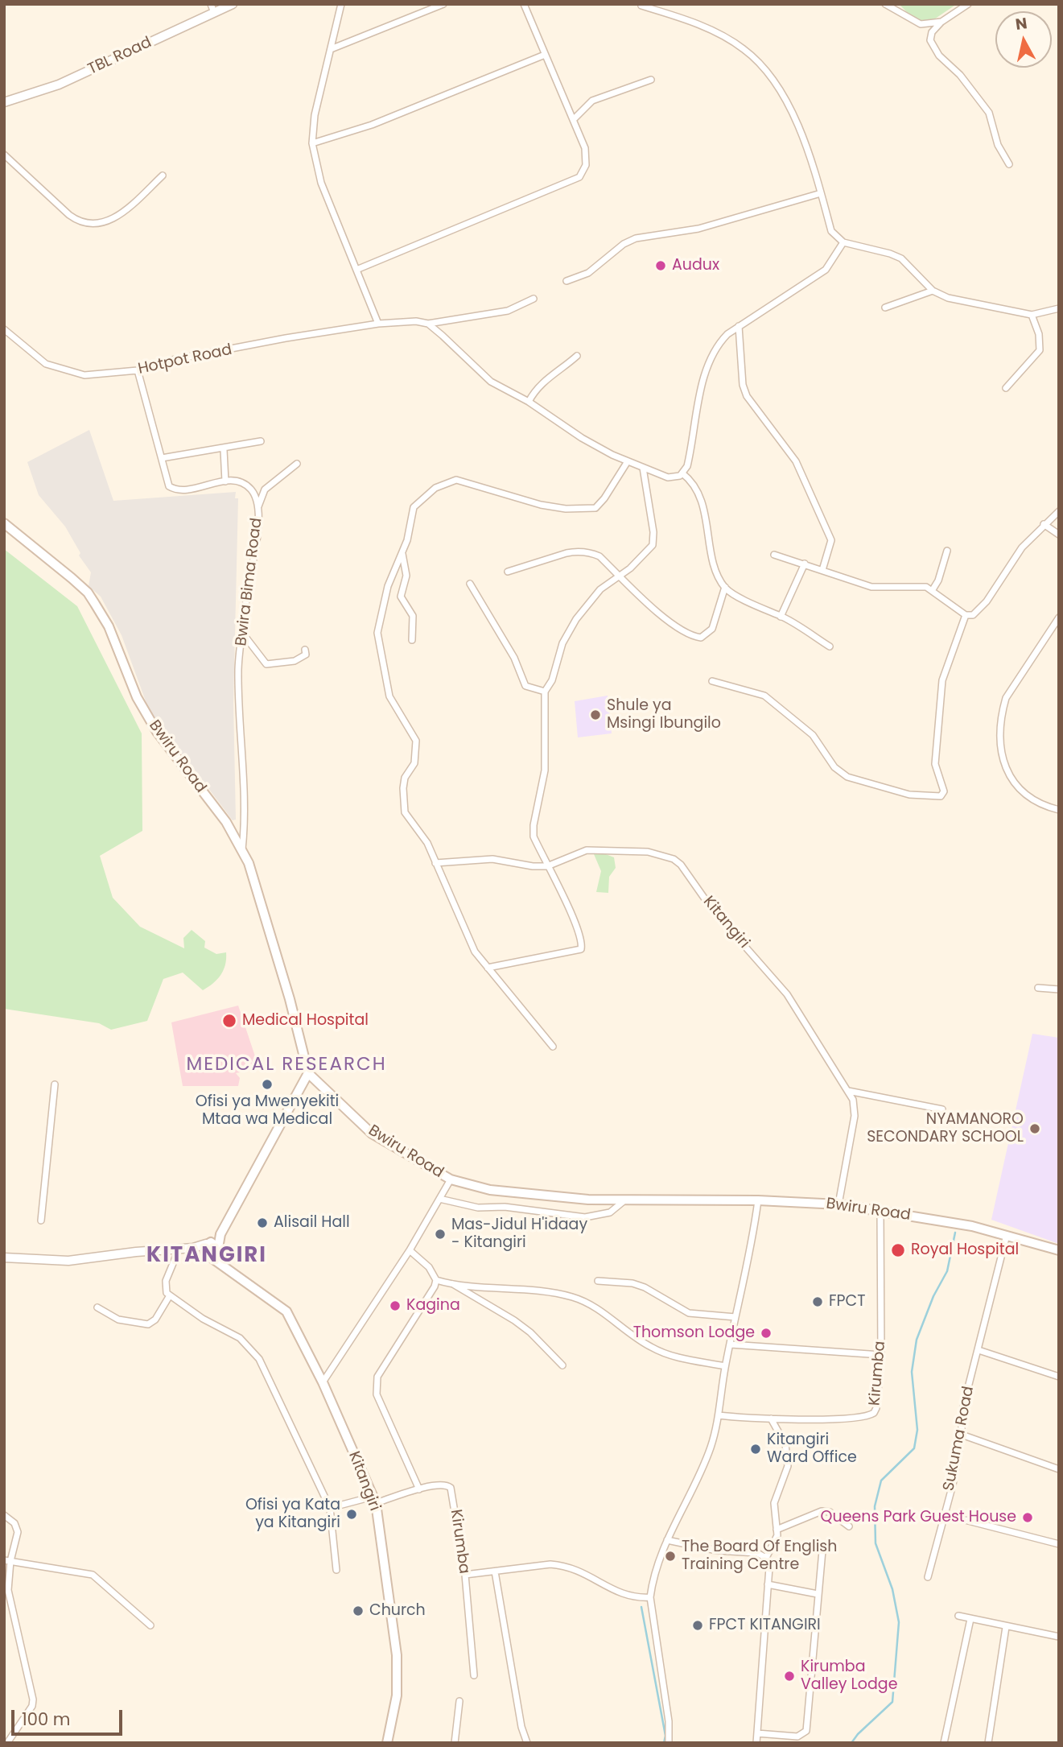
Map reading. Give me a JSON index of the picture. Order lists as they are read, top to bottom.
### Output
{
  "streets": {
    "main road": ["Bwiru Road", "Kitangiri"],
    "street": [
      "TBL Road",
      "Hotpot Road",
      "Bwira Bima Road",
      "Kirumba",
      "Sukuma Road"
    ]
  },
  "crossings": [
    ["Hotpot Road", "Bwira Bima Road"],
    ["Bwira Bima Road", "Bwiru Road"],
    ["Bwiru Road", "Kitangiri"],
    ["Bwiru Road", "Kirumba"],
    ["Bwiru Road", "Sukuma Road"],
    ["Kitangiri", "Kirumba"]
  ],
  "districts": ["MEDICAL RESEARCH", "KITANGIRI"],
  "places": [
    "Audux",
    "Shule ya Msingi Ibungilo",
    "Medical Hospital",
    "Ofisi ya Mwenyekiti Mtaa wa Medical",
    "NYAMANORO SECONDARY SCHOOL",
    "Alisail Hall",
    "Mas-Jidul H'idaay - Kitangiri",
    "Royal Hospital",
    "FPCT",
    "Kagina",
    "Thomson Lodge",
    "Kitangiri Ward Office",
    "Ofisi ya Kata ya Kitangiri",
    "Queens Park Guest House",
    "The Board Of English Training Centre",
    "Church",
    "FPCT KITANGIRI",
    "Kirumba Valley Lodge"
  ],
  "scale_bar": "100 m",
  "north": "top"
}
